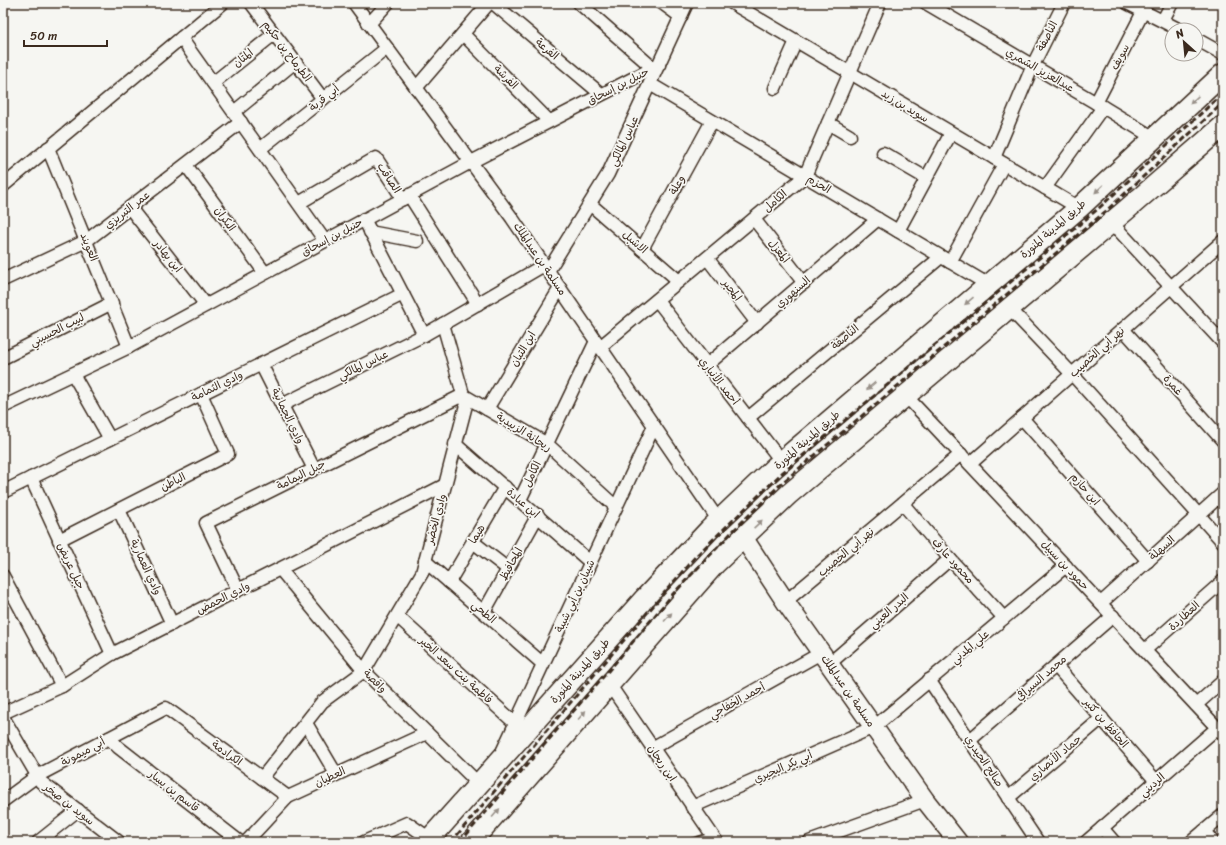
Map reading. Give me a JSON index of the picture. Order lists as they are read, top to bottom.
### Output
{
  "streets": {
    "main road": ["طريق المدينة المنورة", "مسلمة بن عبدالملك"],
    "street": [
      "الناصفة",
      "الفرعة",
      "الطرماح بن حكيم",
      "سويف",
      "المتان",
      "عبدالعزيز الشمري",
      "الفرشة",
      "حنبل بن إسحاق",
      "أبي قربة",
      "سويد بن زيد",
      "عباس المالكي",
      "الصاقب",
      "الحزم",
      "وعلة",
      "الكامل",
      "عمر التبريزي",
      "البكران",
      "الاشبل",
      "العويند",
      "المعزل",
      "ابن بهادر",
      "المحبر",
      "السنهوري",
      "لبيب الحسيني",
      "ابن التبان",
      "نهر أبي الخصيب",
      "أحمد الأنباري",
      "غمرة",
      "وادي الثمامة",
      "وادي الجمانية",
      "ريحانة الزبيدية",
      "جبل اليمامة",
      "الباطن",
      "ابن حازم",
      "ابن عبادة",
      "وادي الخضر",
      "هيما",
      "السهلة",
      "محمود عارف",
      "المحافيظ",
      "حمود بن سبيل",
      "جبل عريض",
      "وادي العمارية",
      "شيبان بن أبي شيبة",
      "وادي الحمض",
      "البدر العيني",
      "الطحي",
      "العطاردة",
      "علي المدني",
      "فاطمة بنت سعد الخير",
      "محمد السيرافي",
      "واقصة",
      "أحمد الخفاجي",
      "الحافظ بن كثير",
      "أبي ميمونة",
      "الكرادمة",
      "حماد الأنصاري",
      "صالح الحيدري",
      "ابن ريحان",
      "أبي بكر البحيري",
      "العطيان",
      "الرديني",
      "قاسم بن يسار",
      "سويد بن صخر"
    ]
  },
  "crossings": [
    ["الناصفة", "عبدالعزيز الشمري"],
    ["الناصفة", "سويد بن زيد"],
    ["الناصفة", "الحزم"],
    ["الناصفة", "أحمد الأنباري"],
    ["الفرعة", "حنبل بن إسحاق"],
    ["الطرماح بن حكيم", "المتان"],
    ["الطرماح بن حكيم", "أبي قربة"],
    ["الطرماح بن حكيم", "عمر التبريزي"],
    ["سويف", "عبدالعزيز الشمري"],
    ["سويف", "سويد بن زيد"],
    ["عبدالعزيز الشمري", "طريق المدينة المنورة"],
    ["الفرشة", "حنبل بن إسحاق"],
    ["حنبل بن إسحاق", "عباس المالكي"],
    ["حنبل بن إسحاق", "الصاقب"],
    ["حنبل بن إسحاق", "البكران"],
    ["حنبل بن إسحاق", "العويند"],
    ["حنبل بن إسحاق", "ابن بهادر"],
    ["حنبل بن إسحاق", "مسلمة بن عبدالملك"],
    ["أبي قربة", "مسلمة بن عبدالملك"],
    ["سويد بن زيد", "الكامل"],
    ["سويد بن زيد", "طريق المدينة المنورة"],
    ["عباس المالكي", "الحزم"],
    ["عباس المالكي", "الاشبل"],
    ["عباس المالكي", "مسلمة بن عبدالملك"],
    ["عباس المالكي", "وادي الجمانية"],
    ["عباس المالكي", "وادي الخضر"],
    ["الحزم", "وعلة"],
    ["الحزم", "الكامل"],
    ["الحزم", "طريق المدينة المنورة"],
    ["الحزم", "السنهوري"],
    ["وعلة", "الاشبل"],
    ["الكامل", "الاشبل"],
    ["الكامل", "المعزل"],
    ["الكامل", "مسلمة بن عبدالملك"],
    ["الكامل", "المحبر"],
    ["الكامل", "أحمد الأنباري"],
    ["الكامل", "ريحانة الزبيدية"],
    ["الكامل", "ابن عبادة"],
    ["عمر التبريزي", "البكران"],
    ["عمر التبريزي", "العويند"],
    ["عمر التبريزي", "ابن بهادر"],
    ["طريق المدينة المنورة", "مسلمة بن عبدالملك"],
    ["طريق المدينة المنورة", "أحمد الأنباري"],
    ["طريق المدينة المنورة", "شيبان بن أبي شيبة"],
    ["طريق المدينة المنورة", "واقصة"],
    ["العويند", "لبيب الحسيني"],
    ["المعزل", "السنهوري"],
    ["مسلمة بن عبدالملك", "ابن التبان"],
    ["مسلمة بن عبدالملك", "نهر أبي الخصيب"],
    ["مسلمة بن عبدالملك", "شيبان بن أبي شيبة"],
    ["مسلمة بن عبدالملك", "البدر العيني"],
    ["مسلمة بن عبدالملك", "علي المدني"],
    ["مسلمة بن عبدالملك", "أحمد الخفاجي"],
    ["مسلمة بن عبدالملك", "أبي بكر البحيري"],
    ["المحبر", "السنهوري"],
    ["السنهوري", "أحمد الأنباري"],
    ["ابن التبان", "ريحانة الزبيدية"],
    ["نهر أبي الخصيب", "غمرة"],
    ["نهر أبي الخصيب", "ابن حازم"],
    ["نهر أبي الخصيب", "محمود عارف"],
    ["نهر أبي الخصيب", "حمود بن سبيل"],
    ["وادي الثمامة", "وادي الجمانية"],
    ["وادي الثمامة", "الباطن"],
    ["وادي الثمامة", "جبل عريض"],
    ["وادي الجمانية", "جبل اليمامة"],
    ["ريحانة الزبيدية", "جبل اليمامة"],
    ["ريحانة الزبيدية", "وادي الخضر"],
    ["ريحانة الزبيدية", "شيبان بن أبي شيبة"],
    ["جبل اليمامة", "وادي الخضر"],
    ["جبل اليمامة", "وادي الحمض"],
    ["الباطن", "جبل عريض"],
    ["الباطن", "وادي العمارية"],
    ["ابن حازم", "السهلة"],
    ["ابن عبادة", "وادي الخضر"],
    ["ابن عبادة", "هيما"],
    ["ابن عبادة", "المحافيظ"],
    ["ابن عبادة", "شيبان بن أبي شيبة"],
    ["وادي الخضر", "وادي الحمض"],
    ["وادي الخضر", "الطحي"],
    ["وادي الخضر", "فاطمة بنت سعد الخير"],
    ["وادي الخضر", "واقصة"],
    ["وادي الخضر", "الكرادمة"],
    ["هيما", "الطحي"],
    ["السهلة", "حمود بن سبيل"],
    ["محمود عارف", "البدر العيني"],
    ["محمود عارف", "علي المدني"],
    ["المحافيظ", "الطحي"],
    ["حمود بن سبيل", "العطاردة"],
    ["حمود بن سبيل", "علي المدني"],
    ["حمود بن سبيل", "محمد السيرافي"],
    ["حمود بن سبيل", "الرديني"],
    ["جبل عريض", "وادي الحمض"],
    ["وادي العمارية", "وادي الحمض"],
    ["شيبان بن أبي شيبة", "الطحي"],
    ["شيبان بن أبي شيبة", "فاطمة بنت سعد الخير"],
    ["وادي الحمض", "واقصة"],
    ["البدر العيني", "أحمد الخفاجي"],
    ["علي المدني", "صالح الحيدري"],
    ["علي المدني", "أبي بكر البحيري"],
    ["محمد السيرافي", "الحافظ بن كثير"],
    ["محمد السيرافي", "صالح الحيدري"],
    ["واقصة", "العطيان"],
    ["أحمد الخفاجي", "ابن ريحان"],
    ["الحافظ بن كثير", "حماد الأنصاري"],
    ["الحافظ بن كثير", "الرديني"],
    ["أبي ميمونة", "الكرادمة"],
    ["أبي ميمونة", "قاسم بن يسار"],
    ["أبي ميمونة", "سويد بن صخر"],
    ["الكرادمة", "العطيان"],
    ["حماد الأنصاري", "صالح الحيدري"],
    ["ابن ريحان", "أبي بكر البحيري"]
  ],
  "scale_bar": "50 m",
  "north": "top left"
}
